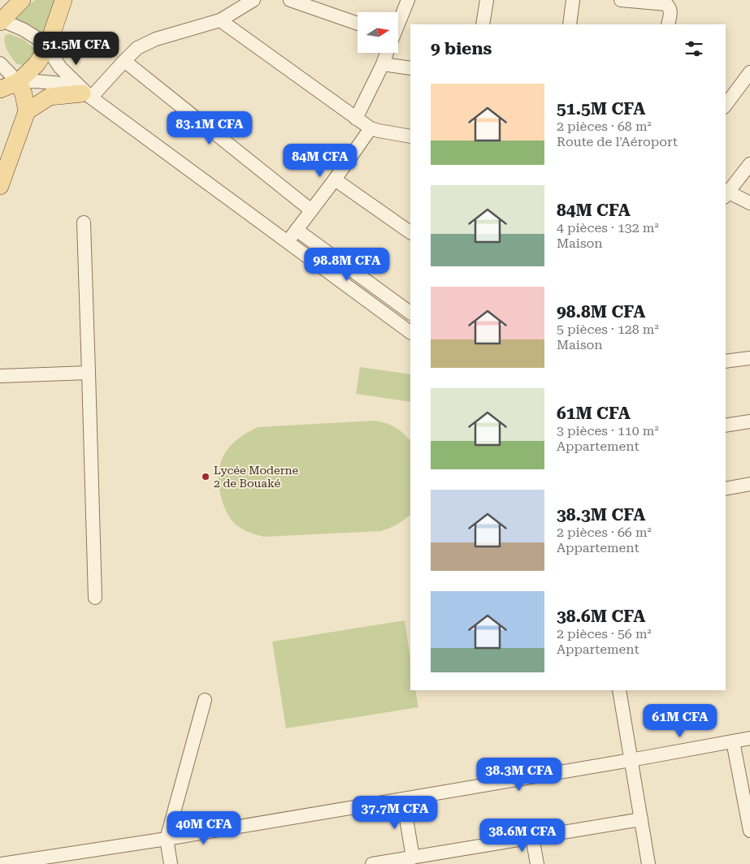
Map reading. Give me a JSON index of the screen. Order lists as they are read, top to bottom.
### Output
{
  "places": ["Lycée Moderne 2 de Bouaké"],
  "north": "right",
  "page": {
    "heading": "9 biens",
    "price": [
      "51.5M CFA",
      "83.1M CFA",
      "84M CFA",
      "98.8M CFA",
      "61M CFA",
      "38.3M CFA",
      "37.7M CFA",
      "40M CFA",
      "38.6M CFA"
    ],
    "list": [
      {
        "name": "51.5M CFA",
        "note": "2 pièces · 68 m² · Route de l'Aéroport"
      },
      {
        "name": "84M CFA",
        "note": "4 pièces · 132 m² · Maison"
      },
      {
        "name": "98.8M CFA",
        "note": "5 pièces · 128 m² · Maison"
      },
      {
        "name": "61M CFA",
        "note": "3 pièces · 110 m² · Appartement"
      },
      {
        "name": "38.3M CFA",
        "note": "2 pièces · 66 m² · Appartement"
      },
      {
        "name": "38.6M CFA",
        "note": "2 pièces · 56 m² · Appartement"
      }
    ]
  }
}
